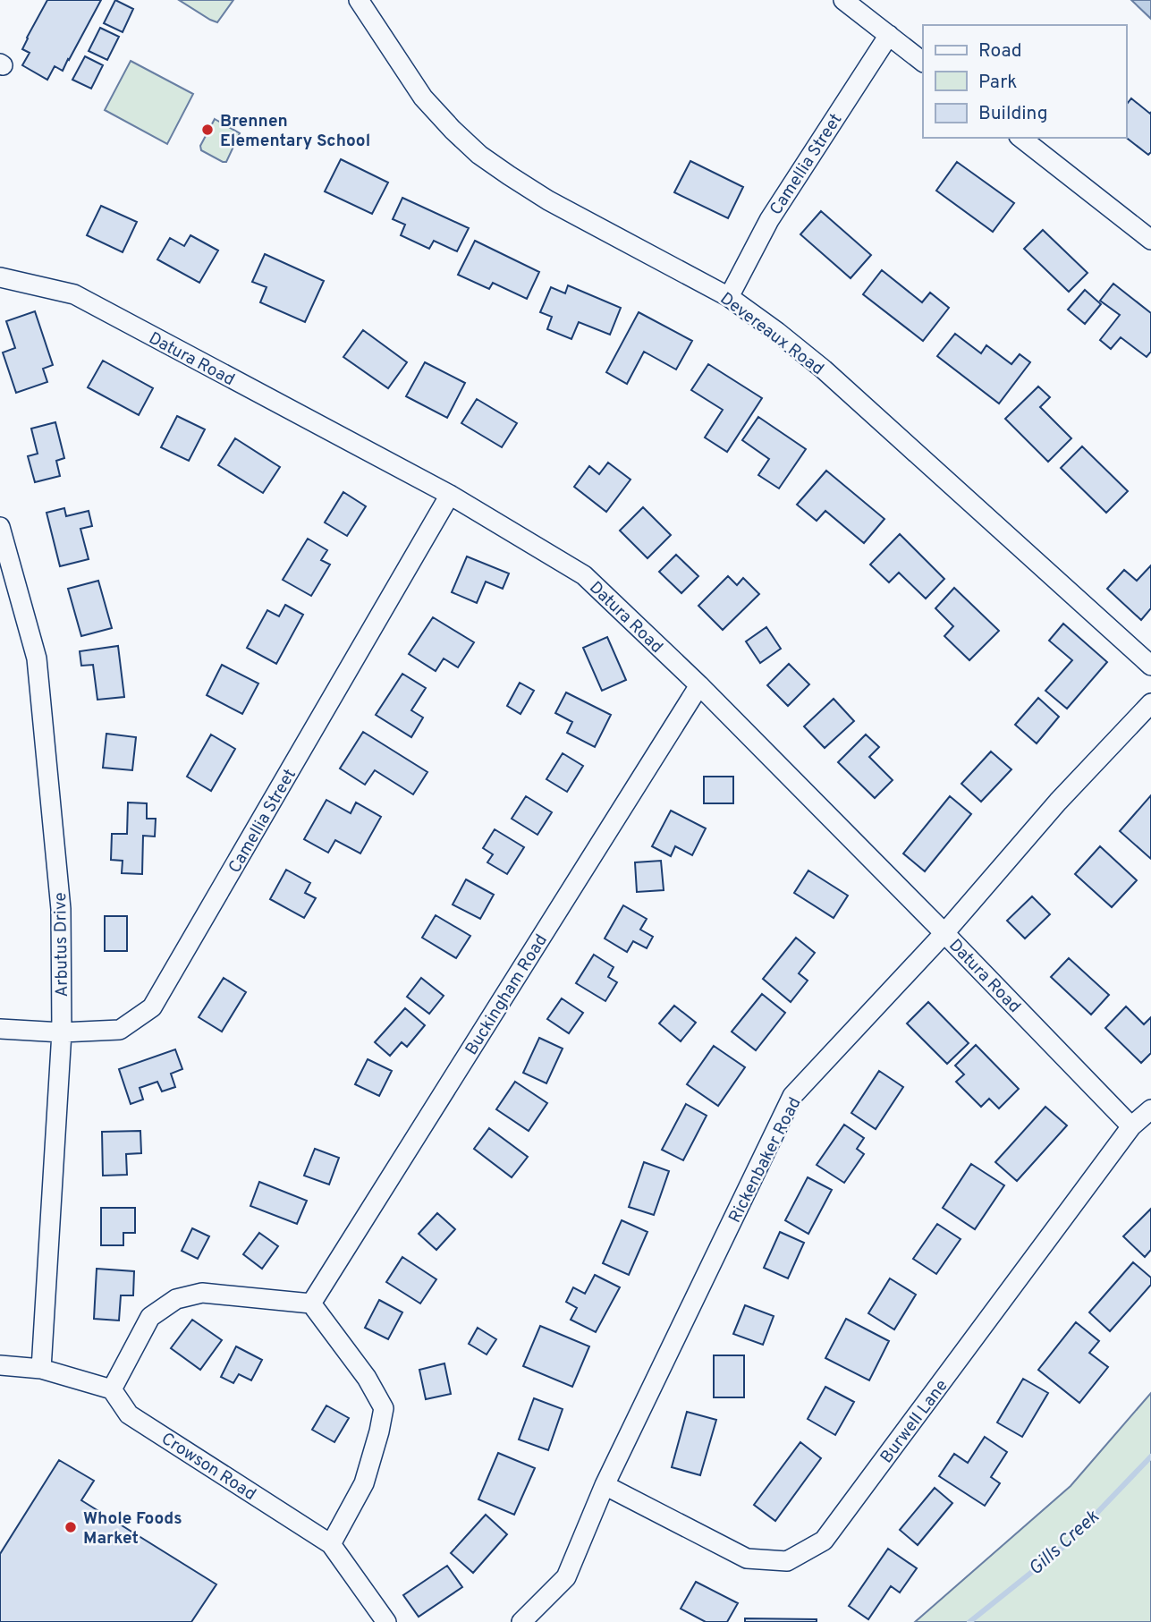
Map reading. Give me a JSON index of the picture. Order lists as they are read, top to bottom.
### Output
{
  "streets": {
    "street": [
      "Camellia Street",
      "Devereaux Road",
      "Datura Road",
      "Arbutus Drive",
      "Buckingham Road",
      "Rickenbaker Road",
      "Burwell Lane",
      "Crowson Road"
    ]
  },
  "crossings": [
    ["Camellia Street", "Devereaux Road"],
    ["Camellia Street", "Datura Road"],
    ["Camellia Street", "Arbutus Drive"],
    ["Datura Road", "Buckingham Road"],
    ["Datura Road", "Rickenbaker Road"],
    ["Datura Road", "Burwell Lane"],
    ["Rickenbaker Road", "Burwell Lane"]
  ],
  "water": ["Gills Creek"],
  "places": ["Brennen Elementary School", "Whole Foods Market"],
  "legend": ["Road", "Park", "Building"]
}
